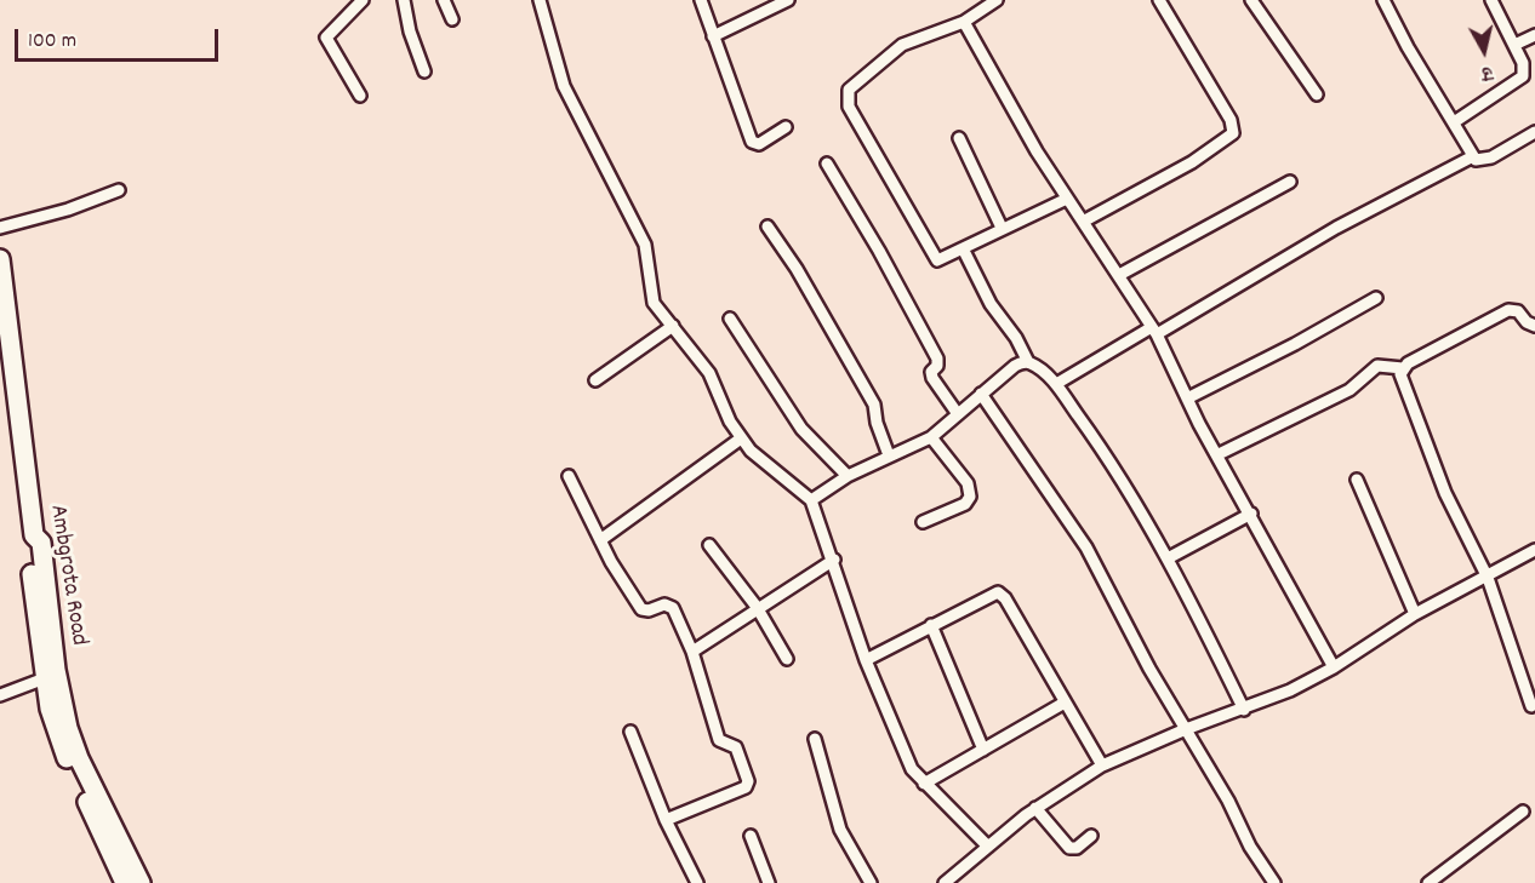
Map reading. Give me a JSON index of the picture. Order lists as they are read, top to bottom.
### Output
{
  "streets": {
    "main road": ["Ambgrota Road"]
  },
  "scale_bar": "100 m",
  "north": "bottom"
}
